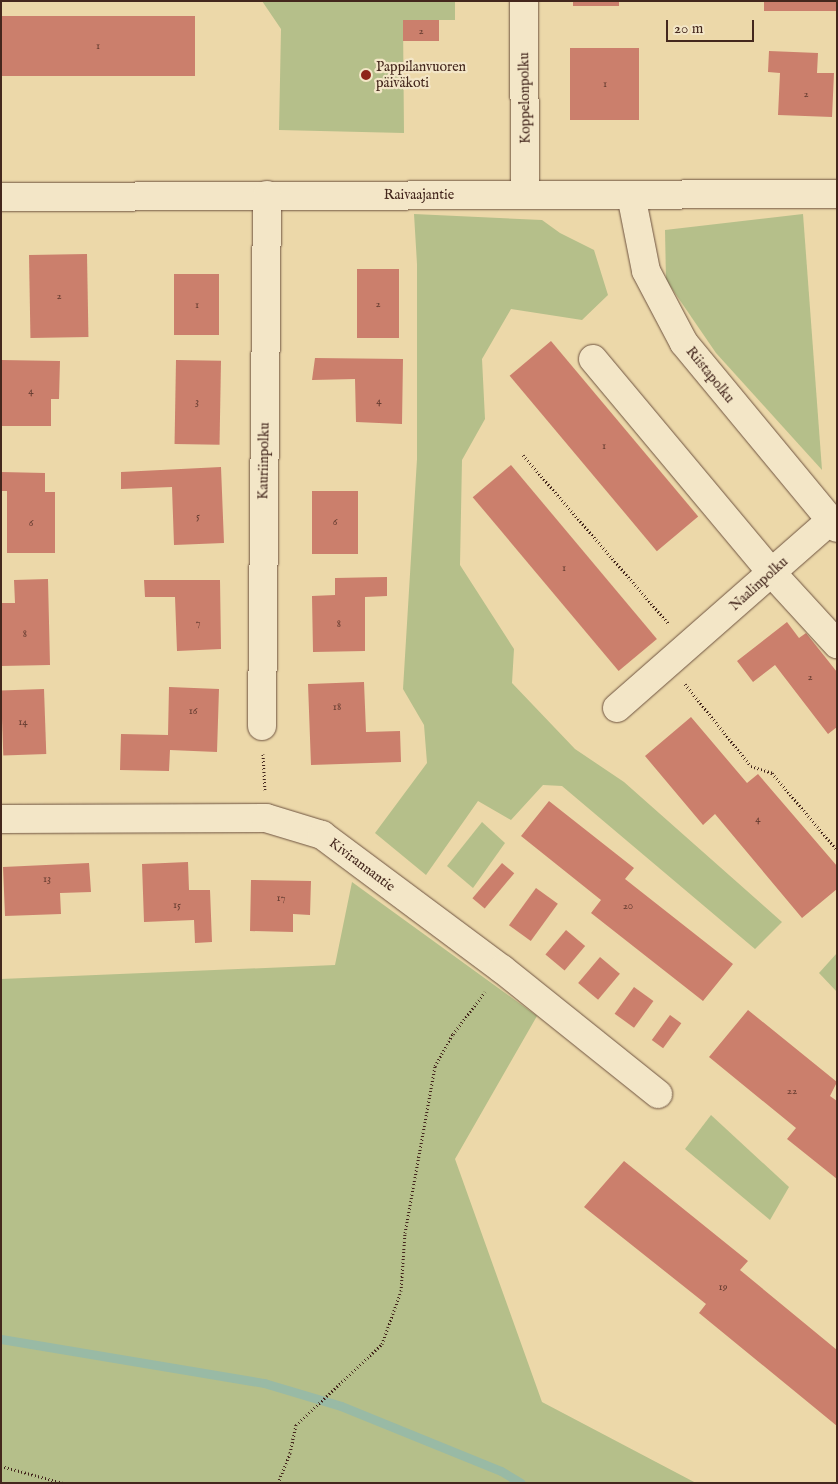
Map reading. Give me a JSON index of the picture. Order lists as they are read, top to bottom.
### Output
{
  "streets": {
    "street": [
      "Koppelonpolku",
      "Raivaajantie",
      "Riistapolku",
      "Kauriinpolku",
      "Naalinpolku",
      "Kivirannantie"
    ]
  },
  "crossings": [
    ["Koppelonpolku", "Raivaajantie"],
    ["Raivaajantie", "Riistapolku"],
    ["Raivaajantie", "Kauriinpolku"],
    ["Riistapolku", "Naalinpolku"]
  ],
  "places": ["Pappilanvuoren päiväkoti"],
  "house_numbers": [
    "2",
    "1",
    "1",
    "2",
    "2",
    "2",
    "1",
    "4",
    "4",
    "3",
    "1",
    "5",
    "6",
    "6",
    "1",
    "7",
    "8",
    "8",
    "2",
    "18",
    "16",
    "14",
    "4",
    "13",
    "17",
    "15",
    "20",
    "22",
    "19"
  ],
  "scale_bar": "20 m"
}
